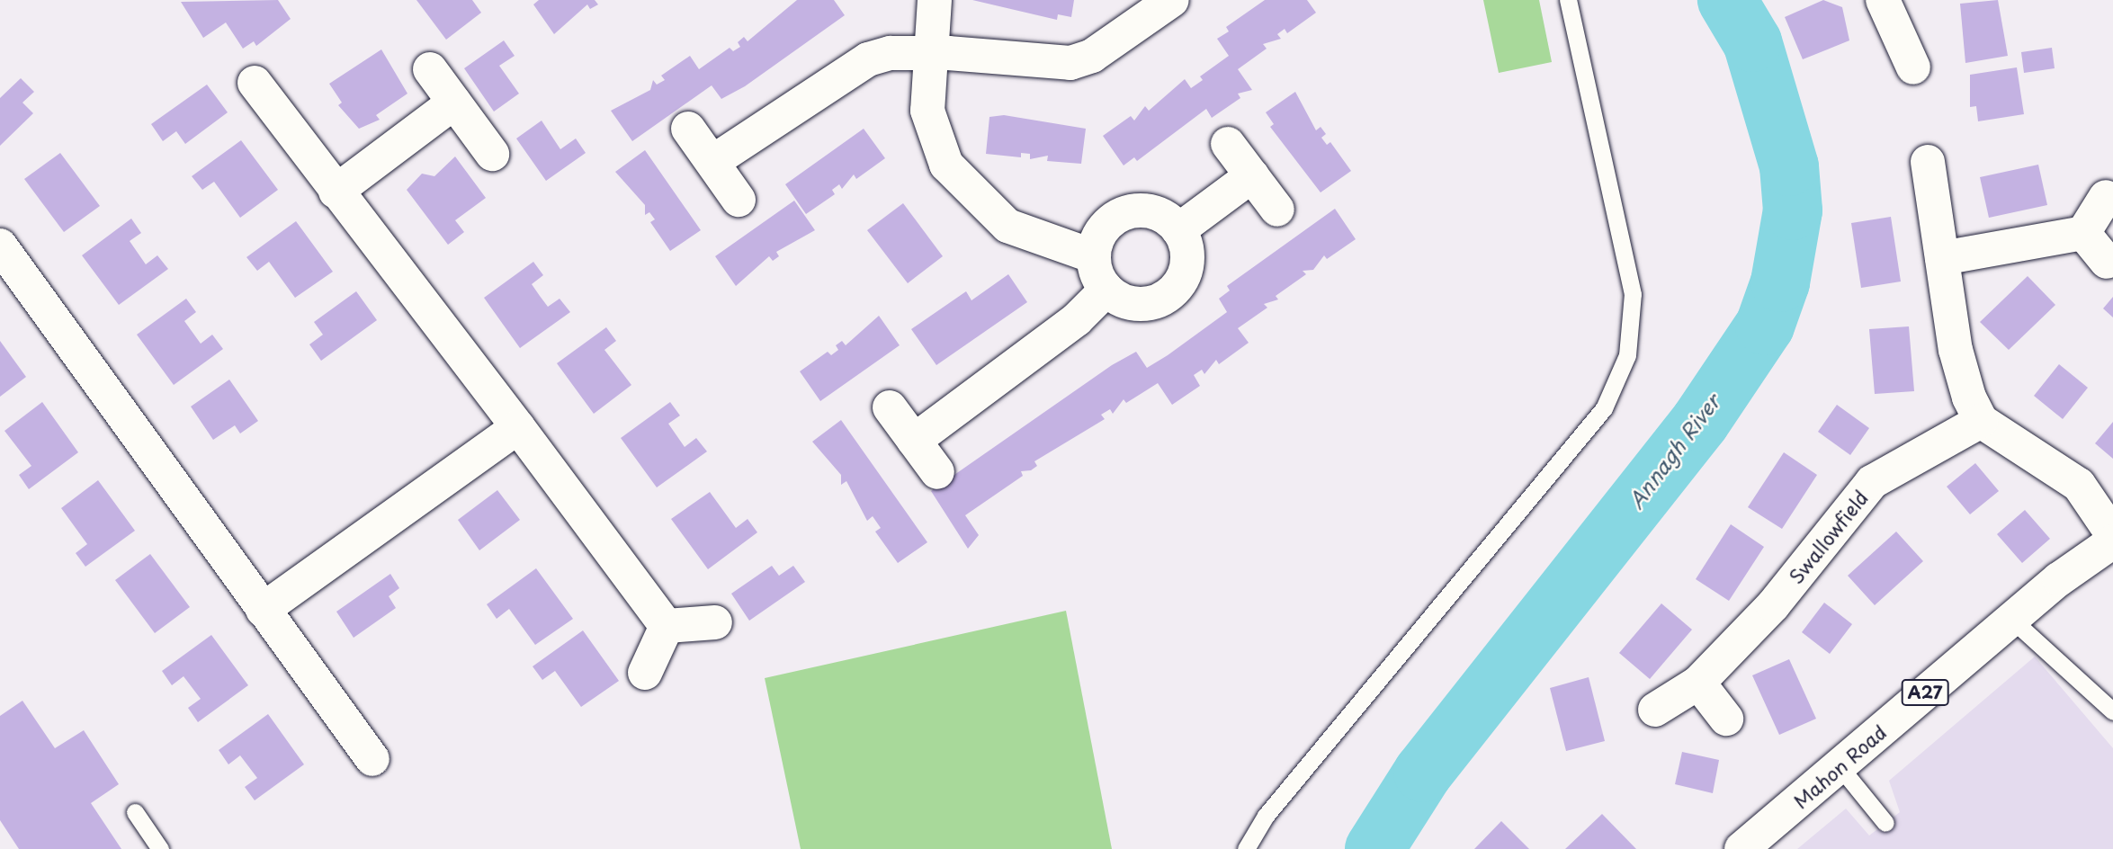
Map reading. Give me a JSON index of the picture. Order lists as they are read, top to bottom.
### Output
{
  "streets": {
    "main road": ["Swallowfield", "A27", "Mahon Road"]
  },
  "water": ["Annagh River"]
}
